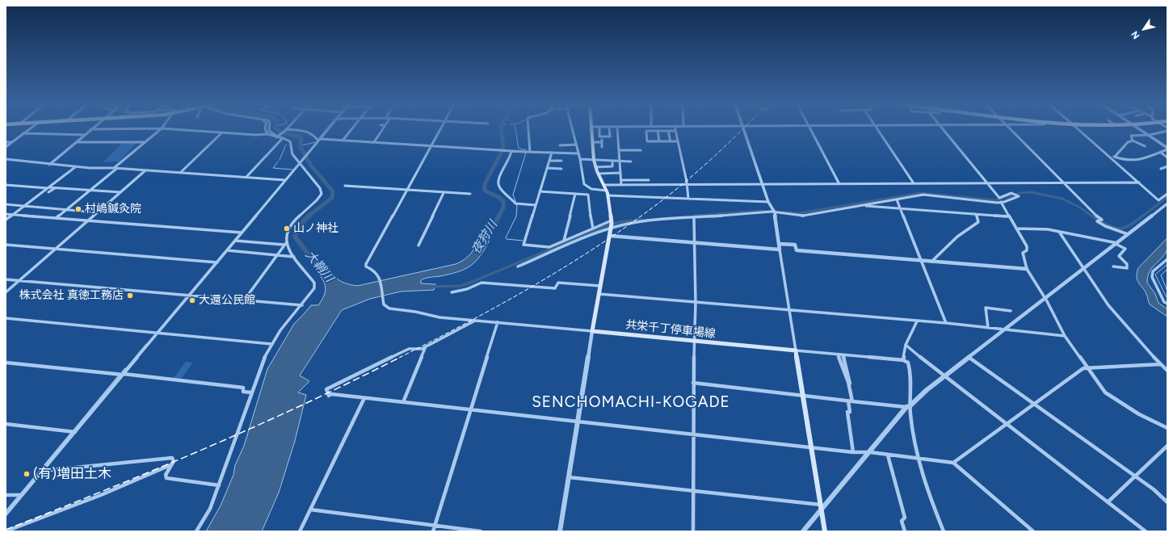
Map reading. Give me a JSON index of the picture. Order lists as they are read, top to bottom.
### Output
{
  "streets": {
    "main road": ["共栄千丁停車場線"]
  },
  "districts": ["SENCHOMACHI-KOGADE"],
  "water": ["夜狩川", "大鞘川"],
  "places": [
    "村嶋鍼灸院",
    "山ノ神社",
    "株式会社 真徳工務店",
    "大還公民館",
    "(有)増田土木"
  ],
  "north": "bottom left"
}
